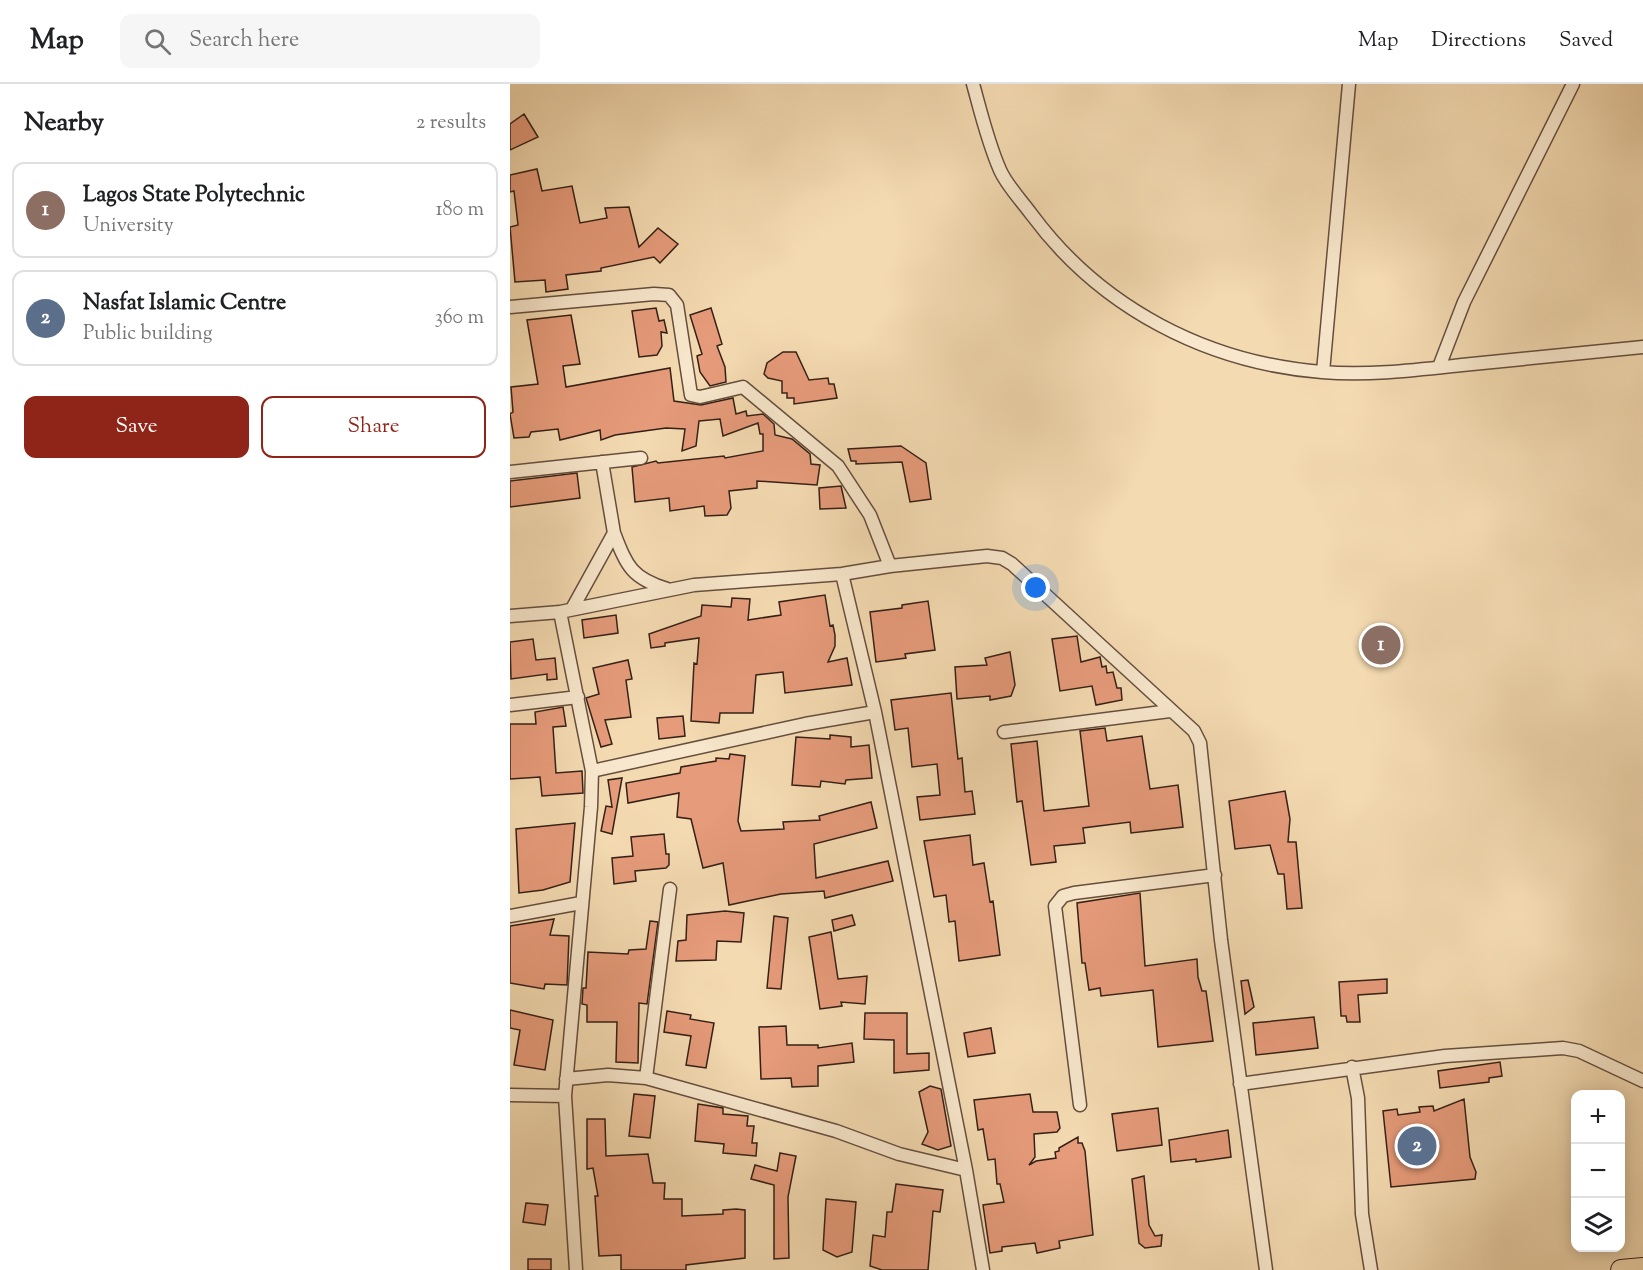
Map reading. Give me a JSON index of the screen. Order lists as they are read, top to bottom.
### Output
{
  "page": {
    "header": "Map",
    "search": "Search here",
    "nav": ["Map", "Directions", "Saved"],
    "heading": ["Nearby", "2 results"],
    "list": [
      {
        "mark": "1",
        "name": "Lagos State Polytechnic",
        "note": "University",
        "value": "180 m"
      },
      {
        "mark": "2",
        "name": "Nasfat Islamic Centre",
        "note": "Public building",
        "value": "360 m"
      }
    ],
    "buttons": ["Save", "Share"],
    "pins": ["1", "2"],
    "map_buttons": ["+", "−"]
  }
}
